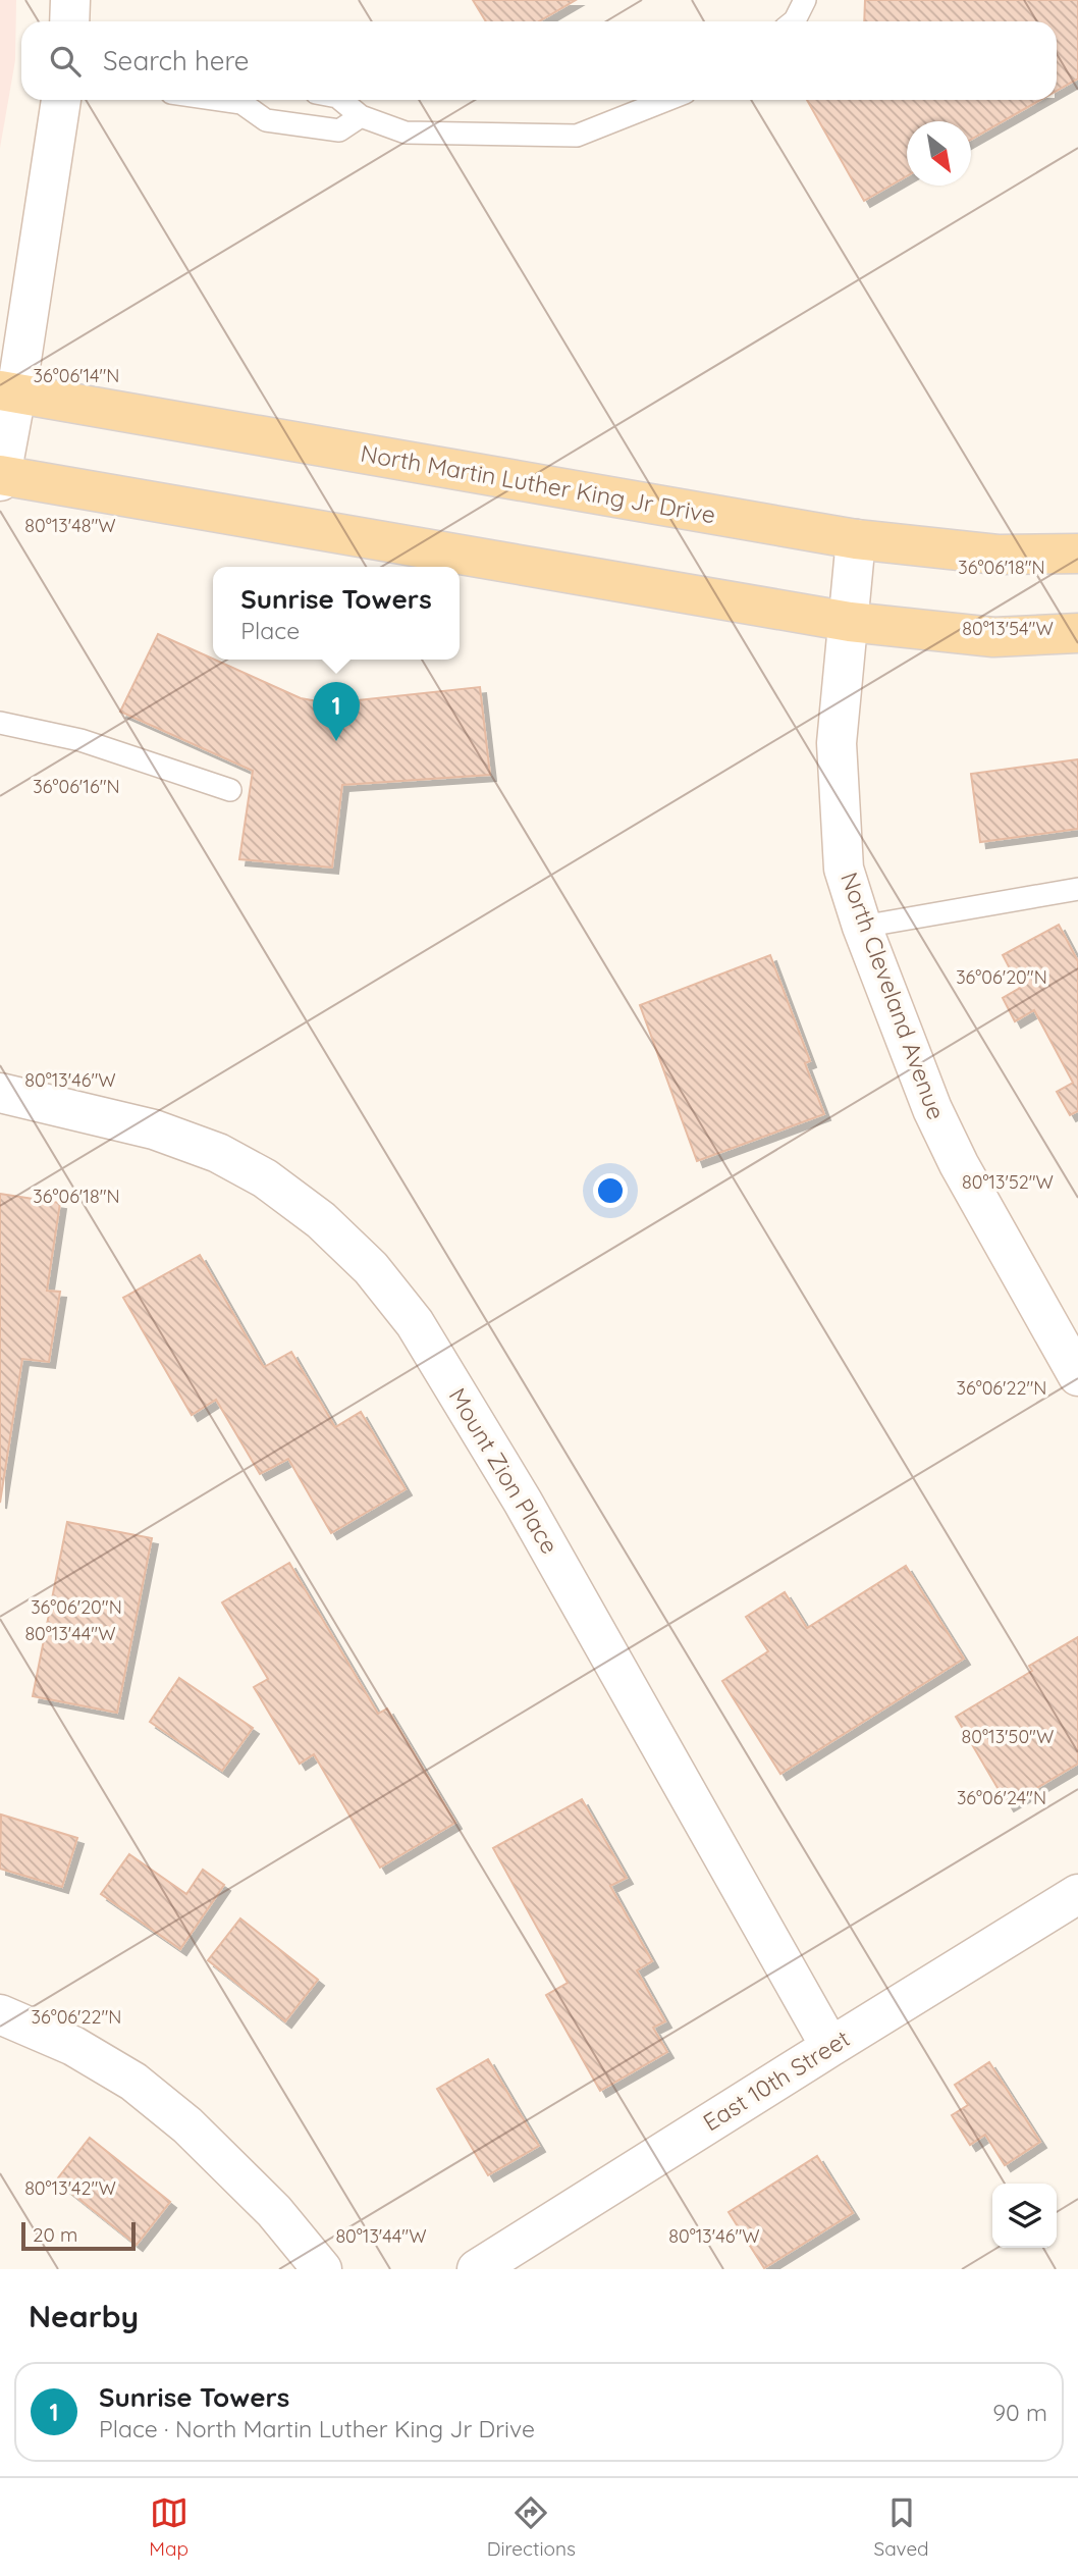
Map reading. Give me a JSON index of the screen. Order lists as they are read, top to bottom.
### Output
{
  "streets": {
    "main road": ["North Martin Luther King Jr Drive"],
    "street": ["North Cleveland Avenue", "Mount Zion Place", "East 10th Street"]
  },
  "crossings": [
    ["North Martin Luther King Jr Drive", "North Cleveland Avenue"],
    ["Mount Zion Place", "East 10th Street"]
  ],
  "scale_bar": "20 m",
  "north": "bottom right",
  "page": {
    "search": "Search here",
    "popup": ["Sunrise Towers", "Place"],
    "pins": "1",
    "scale": "20 m",
    "heading": "Nearby",
    "list": [
      {
        "mark": "1",
        "name": "Sunrise Towers",
        "note": "Place · North Martin Luther King Jr Drive",
        "value": "90 m"
      }
    ],
    "nav": ["Map", "Directions", "Saved"]
  },
  "coordinates": [
    "36°06'14\"N",
    "80°13'48\"W",
    "36°06'18\"N",
    "80°13'54\"W",
    "36°06'16\"N",
    "36°06'20\"N",
    "80°13'46\"W",
    "80°13'52\"W",
    "36°06'22\"N",
    "80°13'44\"W",
    "80°13'50\"W",
    "36°06'24\"N",
    "80°13'42\"W"
  ]
}
